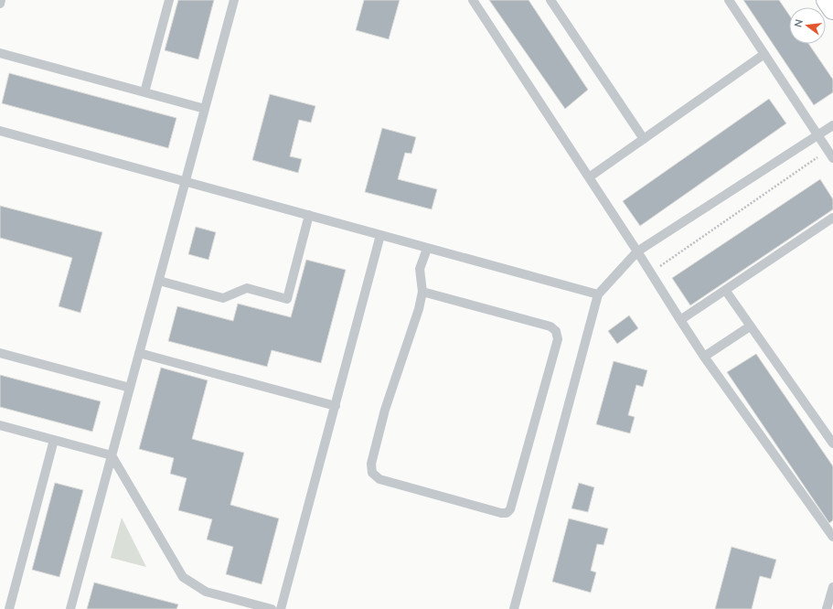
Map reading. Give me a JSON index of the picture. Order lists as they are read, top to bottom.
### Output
{
  "north": "left"
}
